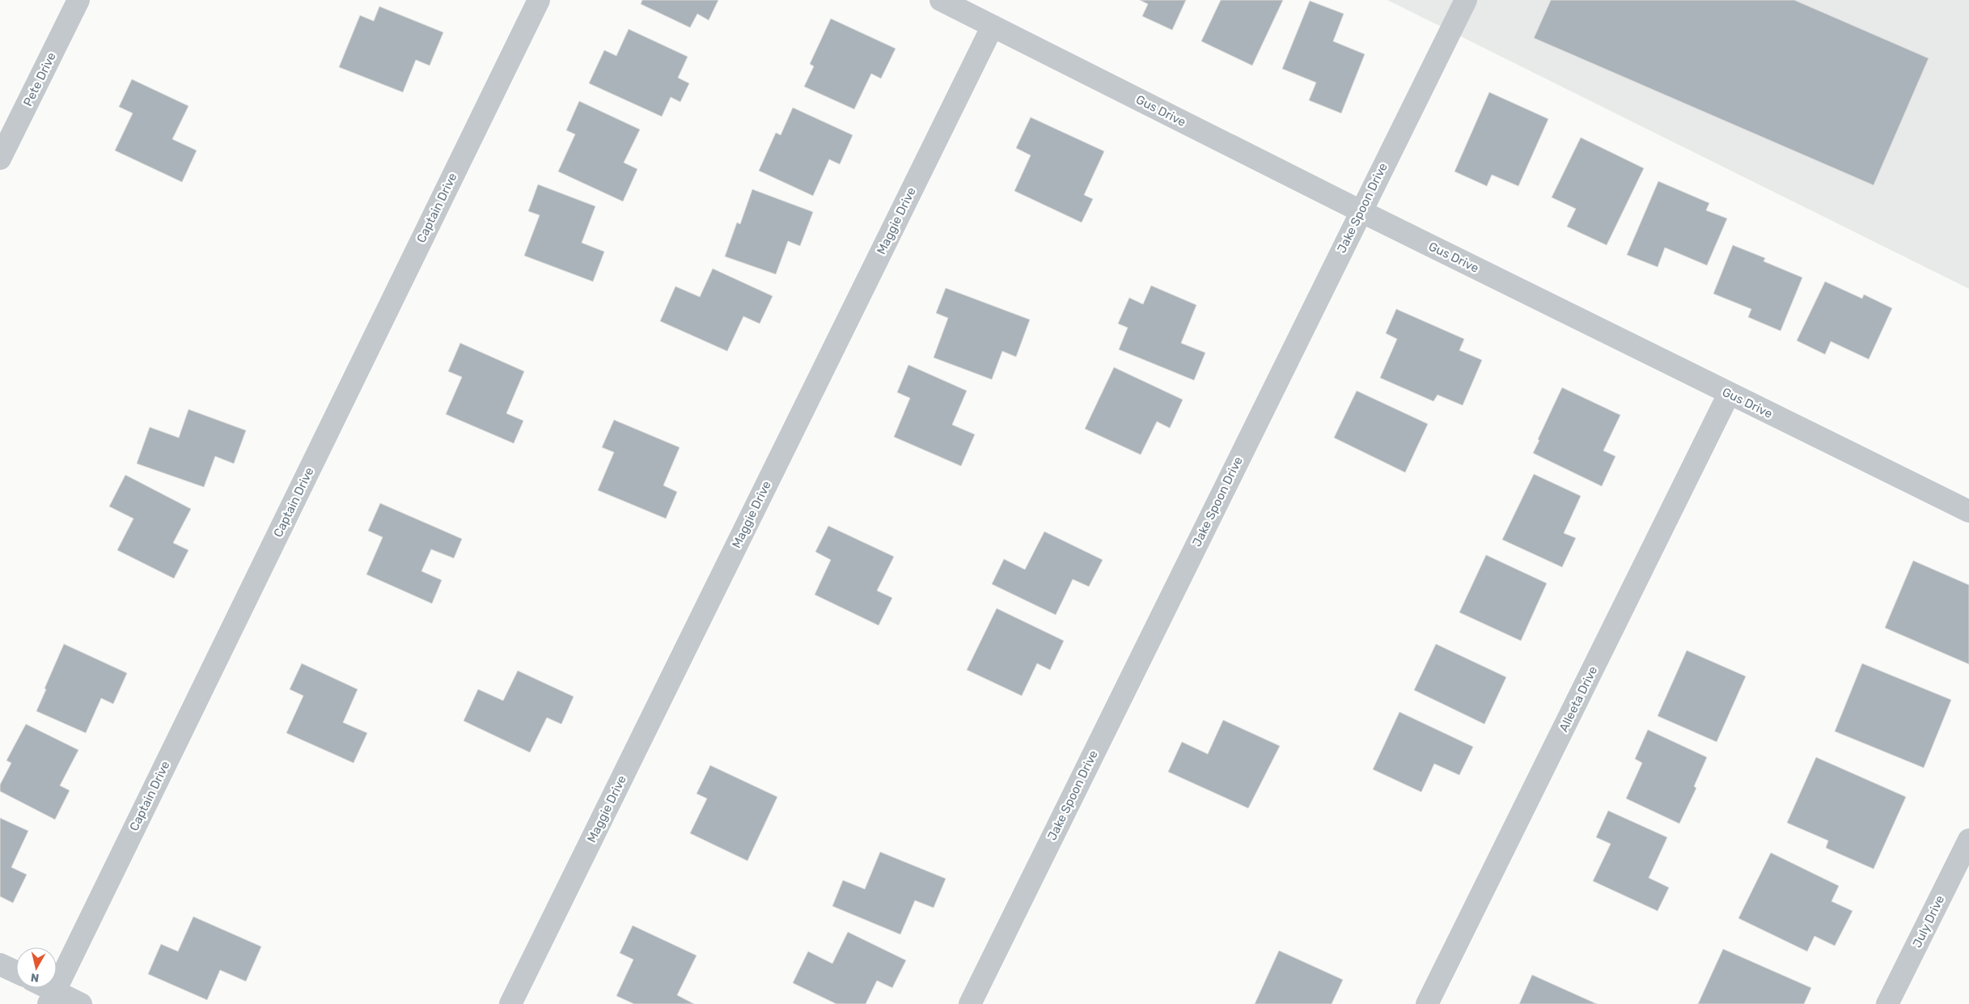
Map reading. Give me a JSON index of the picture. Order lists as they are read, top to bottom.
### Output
{
  "streets": {
    "street": [
      "Pete Drive",
      "Gus Drive",
      "Captain Drive",
      "Jake Spoon Drive",
      "Maggie Drive",
      "Alleeta Drive",
      "July Drive"
    ]
  },
  "crossings": [
    ["Gus Drive", "Jake Spoon Drive"],
    ["Gus Drive", "Maggie Drive"],
    ["Gus Drive", "Alleeta Drive"]
  ],
  "north": "bottom"
}
